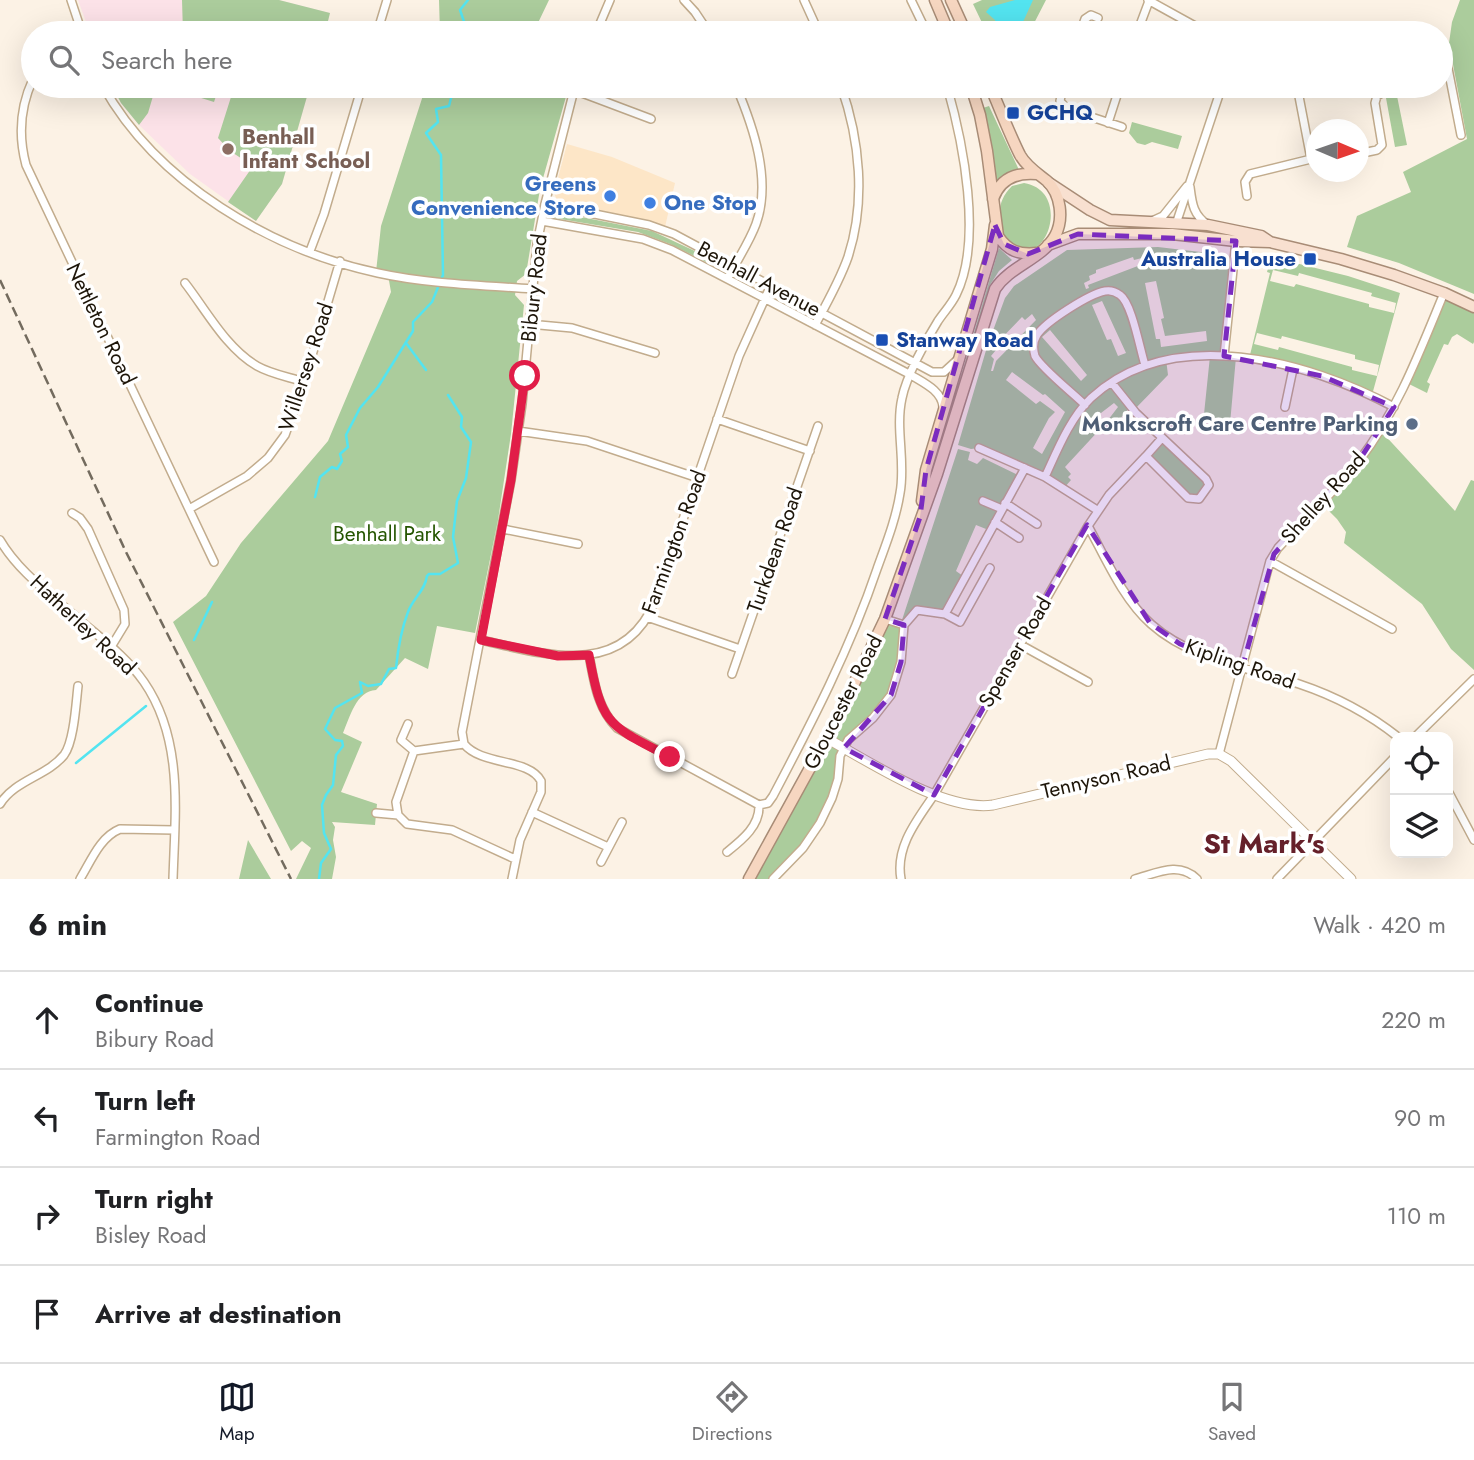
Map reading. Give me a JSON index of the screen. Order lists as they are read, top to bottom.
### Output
{
  "streets": {
    "highway": ["Gloucester Road"],
    "street": [
      "Benhall Avenue",
      "Bibury Road",
      "Nettleton Road",
      "Willersey Road",
      "Shelley Road",
      "Farmington Road",
      "Turkdean Road",
      "Hatherley Road",
      "Spenser Road",
      "Kipling Road",
      "Tennyson Road"
    ]
  },
  "crossings": [
    ["Benhall Avenue", "Bibury Road"],
    ["Benhall Avenue", "Farmington Road"],
    ["Benhall Avenue", "Gloucester Road"],
    ["Bibury Road", "Farmington Road"],
    ["Nettleton Road", "Willersey Road"],
    ["Shelley Road", "Kipling Road"],
    ["Shelley Road", "Tennyson Road"],
    ["Spenser Road", "Kipling Road"],
    ["Spenser Road", "Tennyson Road"],
    ["Gloucester Road", "Tennyson Road"]
  ],
  "districts": ["St Mark's"],
  "parks": ["Benhall Park"],
  "places": {
    "transit": ["GCHQ", "Australia House", "Stanway Road"],
    "other": [
      "Benhall Infant School",
      "Greens Convenience Store",
      "One Stop",
      "Monkscroft Care Centre Parking"
    ]
  },
  "north": "right",
  "page": {
    "search": "Search here",
    "heading": ["6 min", "Walk · 420 m"],
    "list": [
      ["Continue", "Bibury Road", "220 m"],
      ["Turn left", "Farmington Road", "90 m"],
      ["Turn right", "Bisley Road", "110 m"],
      "Arrive at destination"
    ],
    "nav": ["Map", "Directions", "Saved"]
  }
}
